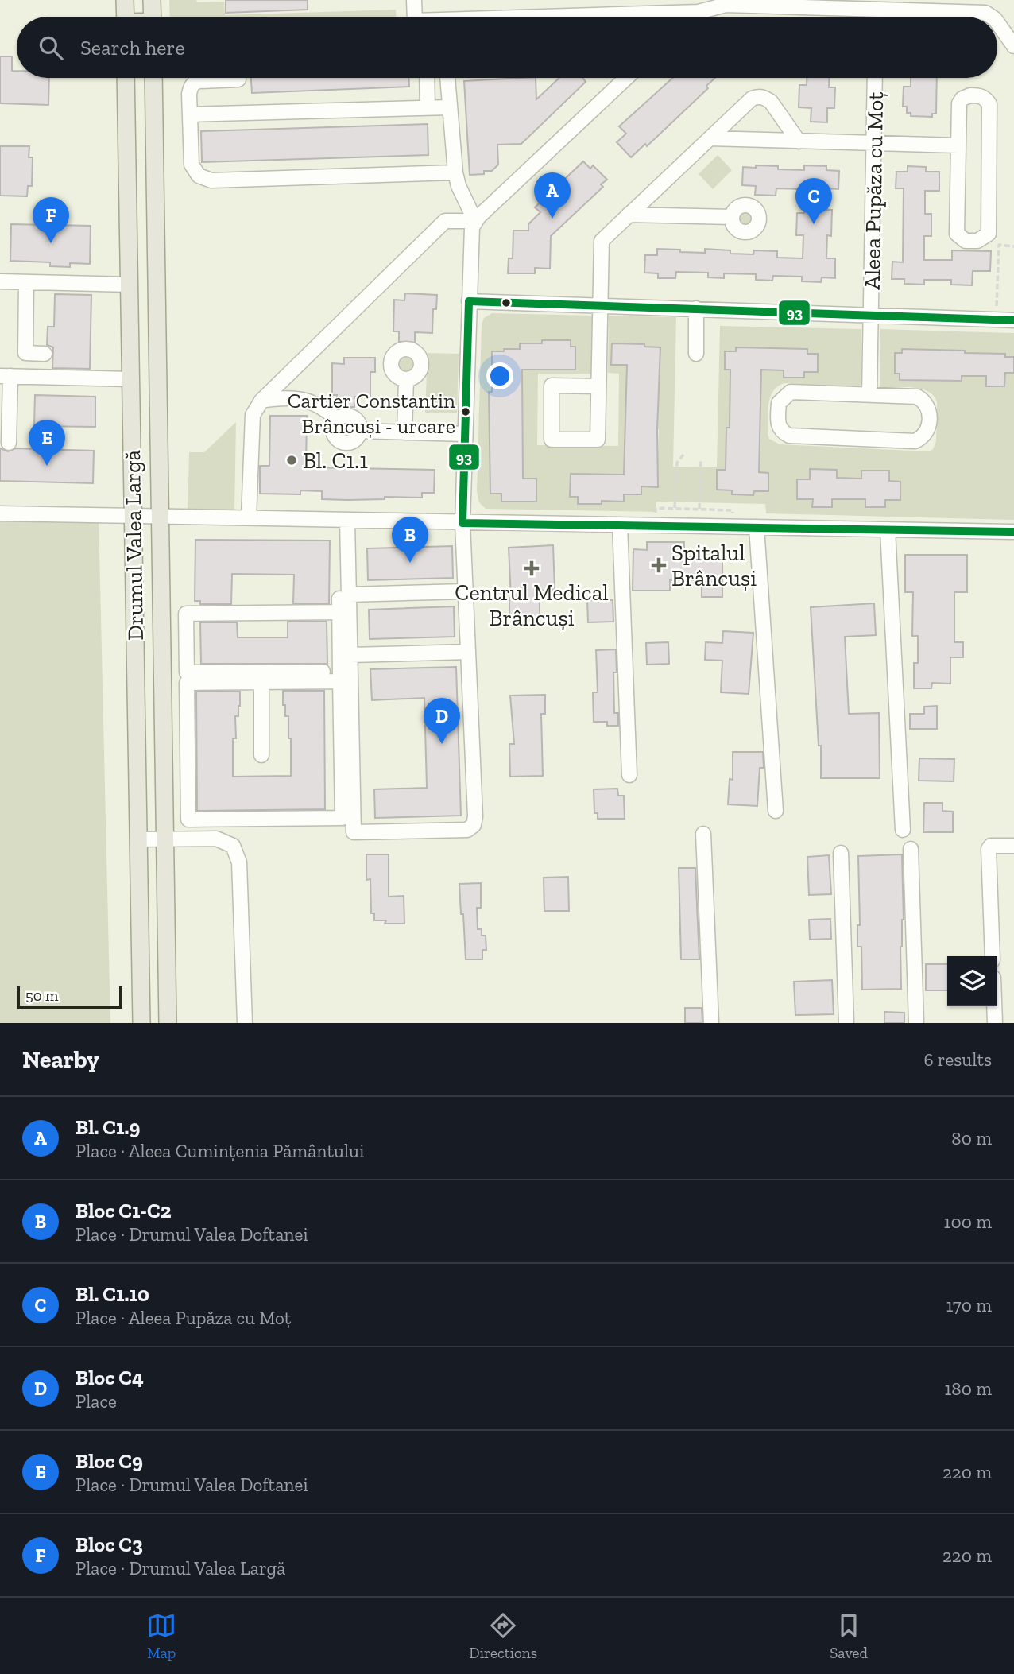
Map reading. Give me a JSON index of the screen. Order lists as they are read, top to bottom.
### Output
{
  "streets": {
    "main road": ["Drumul Valea Largă"],
    "street": ["Aleea Pupăza cu Moț"]
  },
  "places": {
    "other": ["Cartier Constantin Brâncuși - urcare", "Bl. C1.1"],
    "health": ["Spitalul Brâncuși", "Centrul Medical Brâncuși"]
  },
  "lines": ["transit line 93"],
  "scale_bar": "50 m",
  "page": {
    "search": "Search here",
    "pins": [
      "A",
      "C",
      "F",
      "E",
      "B",
      "D"
    ],
    "scale": "50 m",
    "heading": ["Nearby", "6 results"],
    "list": [
      {
        "mark": "A",
        "name": "Bl. C1.9",
        "note": "Place · Aleea Cumințenia Pământului",
        "value": "80 m"
      },
      {
        "mark": "B",
        "name": "Bloc C1-C2",
        "note": "Place · Drumul Valea Doftanei",
        "value": "100 m"
      },
      {
        "mark": "C",
        "name": "Bl. C1.10",
        "note": "Place · Aleea Pupăza cu Moț",
        "value": "170 m"
      },
      {
        "mark": "D",
        "name": "Bloc C4",
        "note": "Place",
        "value": "180 m"
      },
      {
        "mark": "E",
        "name": "Bloc C9",
        "note": "Place · Drumul Valea Doftanei",
        "value": "220 m"
      },
      {
        "mark": "F",
        "name": "Bloc C3",
        "note": "Place · Drumul Valea Largă",
        "value": "220 m"
      }
    ],
    "nav": ["Map", "Directions", "Saved"]
  }
}
